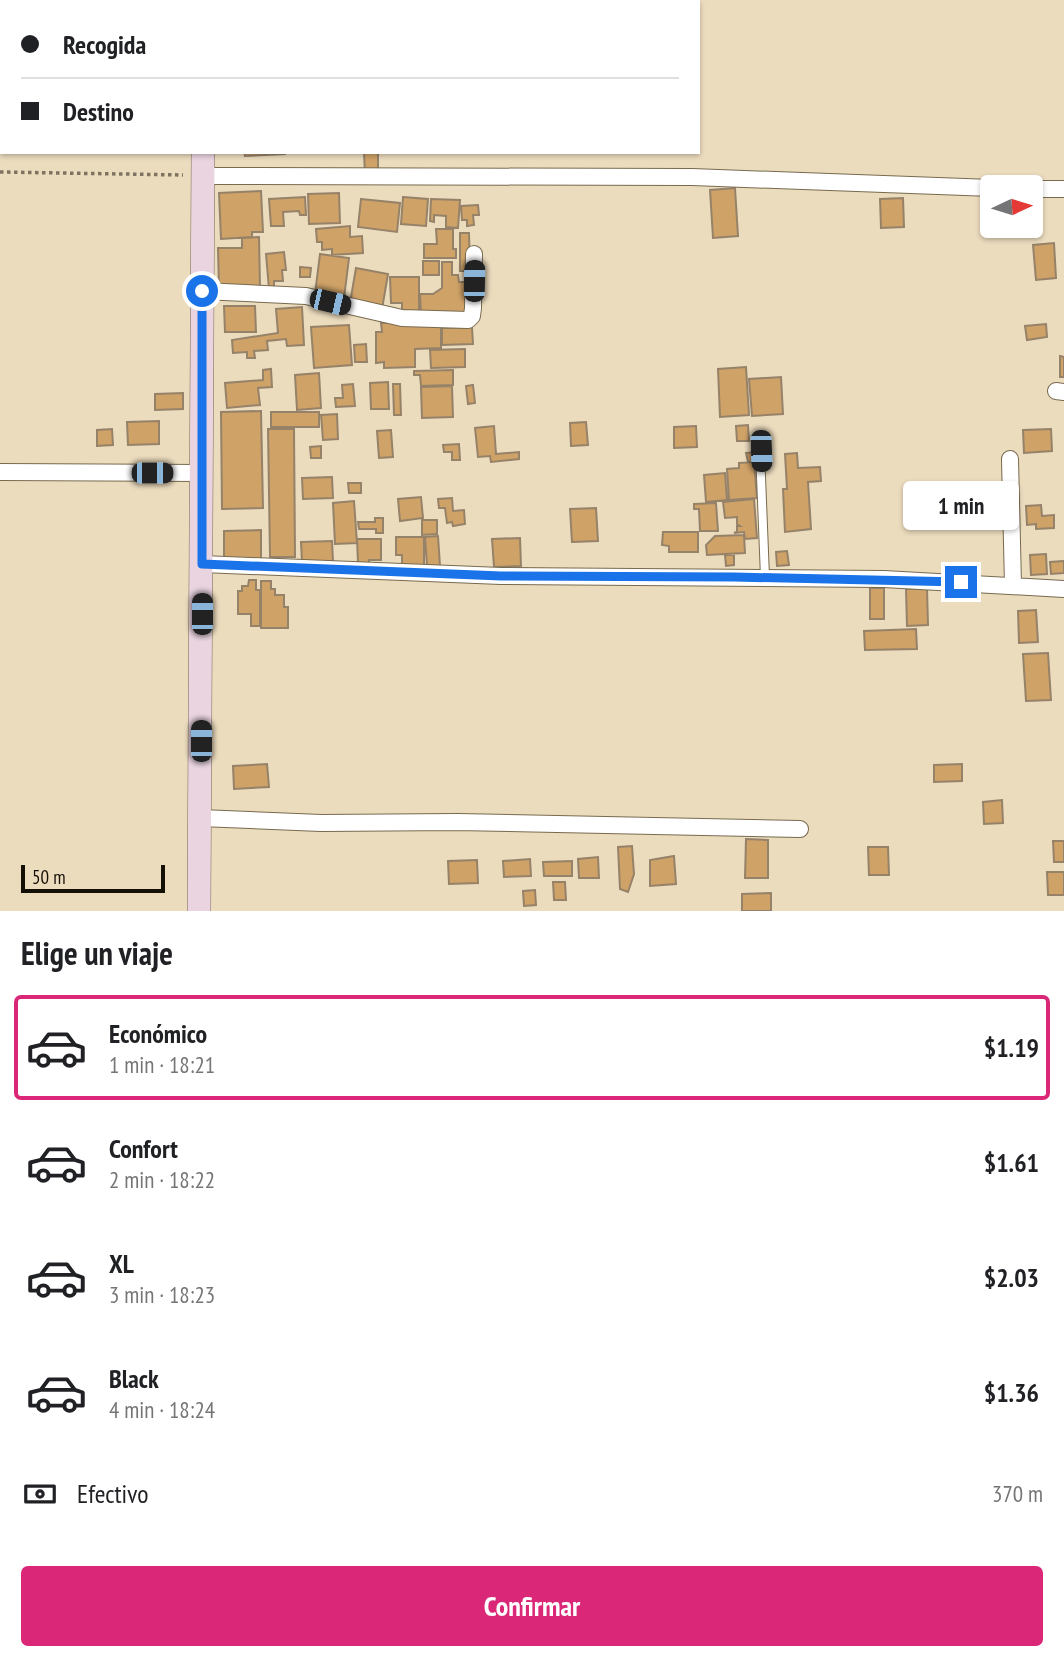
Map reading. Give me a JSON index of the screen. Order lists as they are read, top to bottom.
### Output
{
  "scale_bar": "50 m",
  "north": "right",
  "page": {
    "banner": ["Recogida", "Destino"],
    "bubble": "1 min",
    "scale": "50 m",
    "heading": "Elige un viaje",
    "list": [
      {
        "name": "Económico",
        "note": "1 min · 18:21",
        "value": "$1.19"
      },
      {
        "name": "Confort",
        "note": "2 min · 18:22",
        "value": "$1.61"
      },
      {
        "name": "XL",
        "note": "3 min · 18:23",
        "value": "$2.03"
      },
      {
        "name": "Black",
        "note": "4 min · 18:24",
        "value": "$1.36"
      }
    ],
    "pay": ["Efectivo", "370 m"],
    "buttons": "Confirmar"
  }
}
